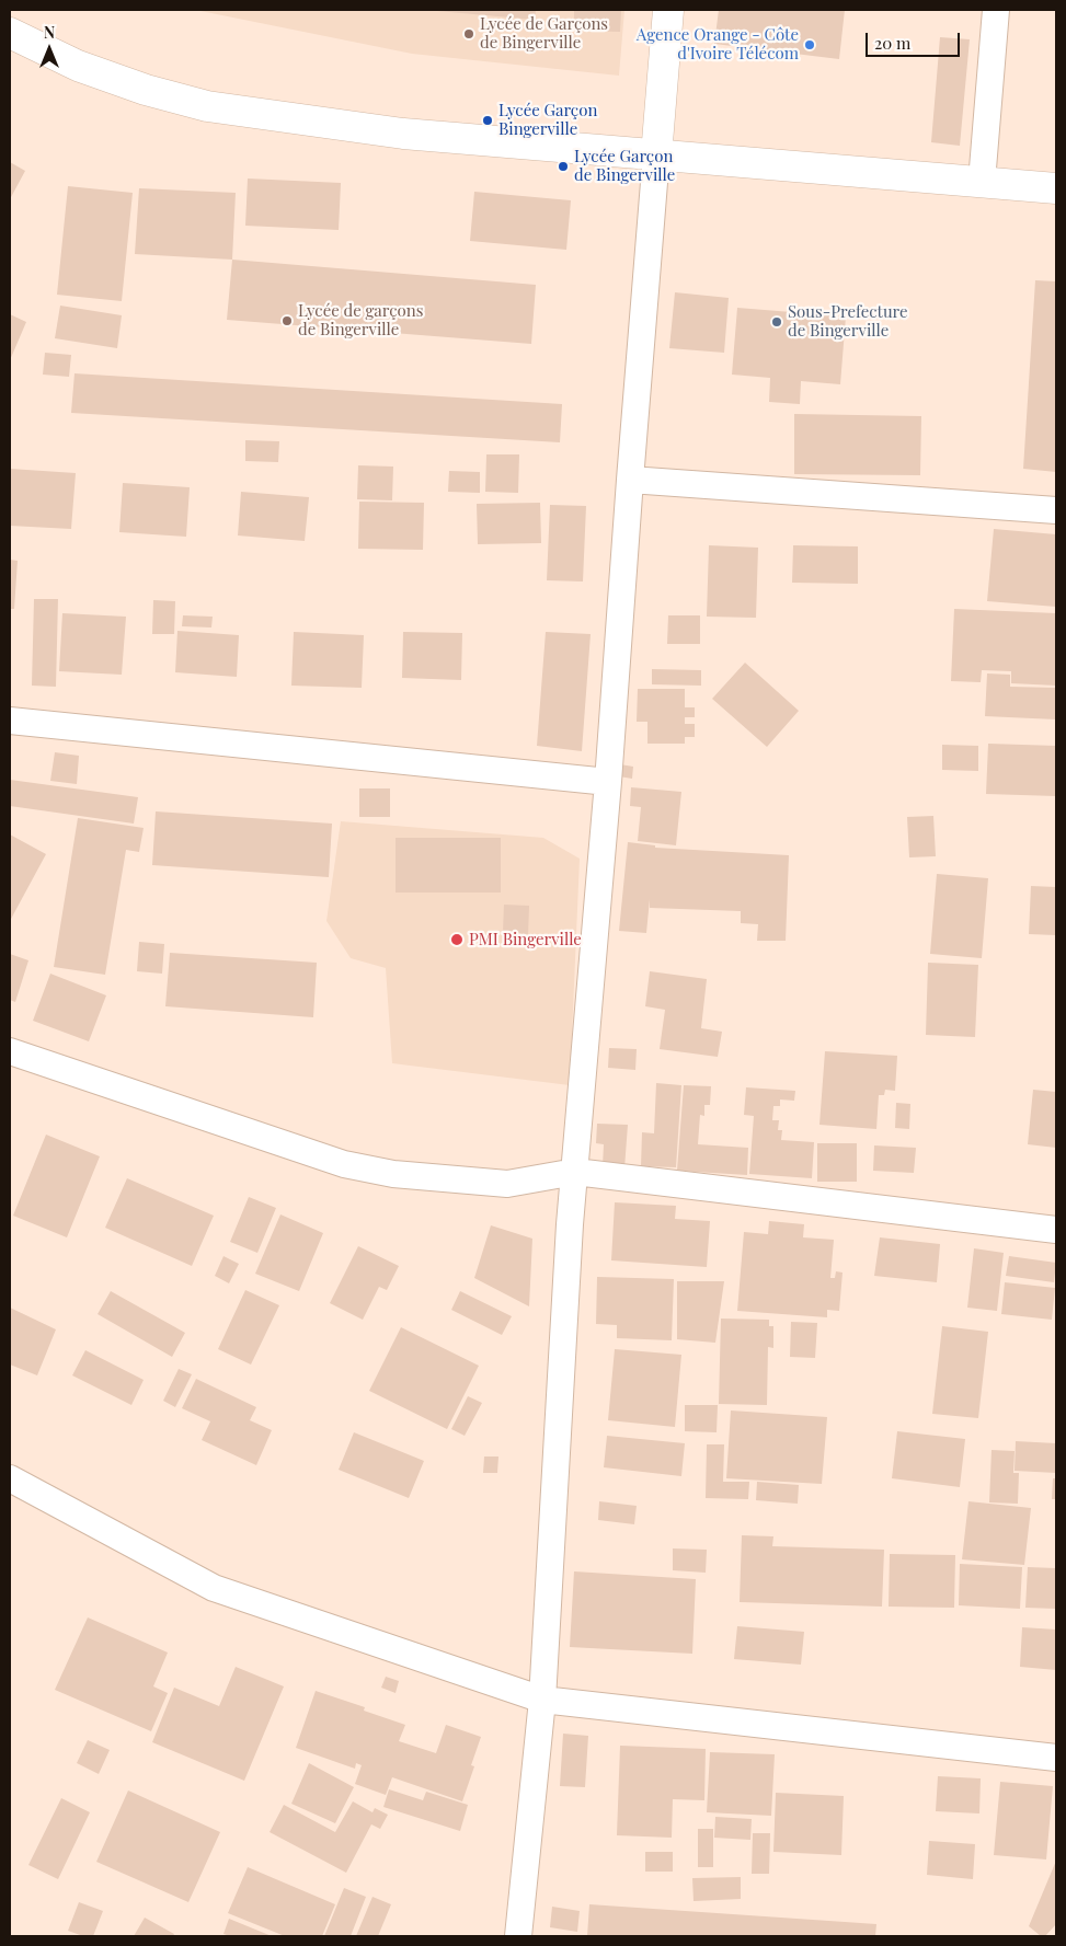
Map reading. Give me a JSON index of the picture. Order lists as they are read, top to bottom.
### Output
{
  "places": [
    "Lycée de Garçons de Bingerville",
    "Agence Orange - Côte d'Ivoire Télécom",
    "Lycée Garçon Bingerville",
    "Lycée Garçon de Bingerville",
    "Lycée de garçons de Bingerville",
    "Sous-Prefecture de Bingerville",
    "PMI Bingerville"
  ],
  "scale_bar": "20 m",
  "north": "top"
}
